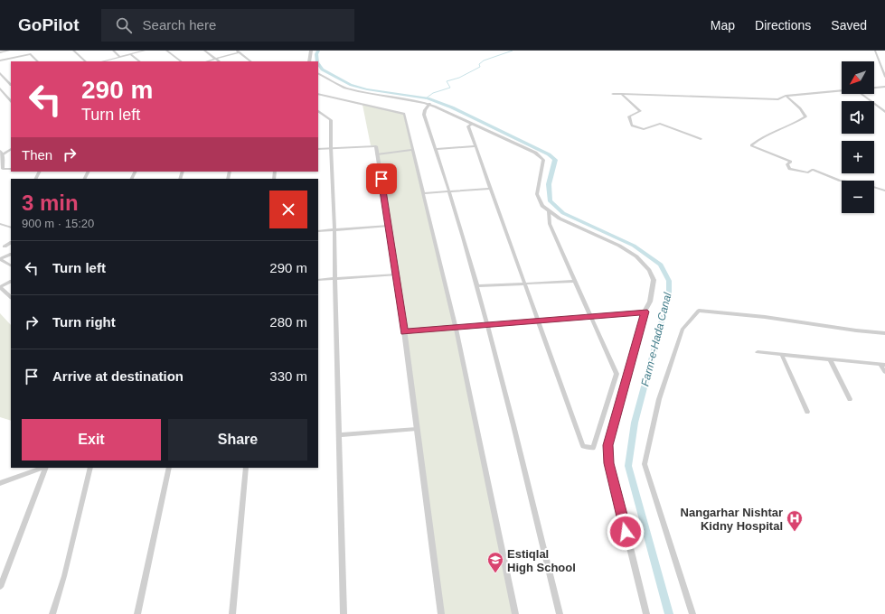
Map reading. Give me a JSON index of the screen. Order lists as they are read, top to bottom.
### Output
{
  "water": ["Farm-e-Hada Canal"],
  "places": {
    "hospital": ["Nangarhar Nishtar Kidny Hospital"],
    "school or university": ["Estiqlal High School"]
  },
  "north": "bottom left",
  "page": {
    "header": "GoPilot",
    "search": "Search here",
    "nav": ["Map", "Directions", "Saved"],
    "map_buttons": ["+", "−"],
    "turn": ["290 m", "Turn left"],
    "then": "Then",
    "heading": ["3 min", "900 m · 15:20"],
    "list": [
      {
        "name": "Turn left",
        "value": "290 m"
      },
      {
        "name": "Turn right",
        "value": "280 m"
      },
      {
        "name": "Arrive at destination",
        "value": "330 m"
      }
    ],
    "buttons": ["Exit", "Share"]
  }
}
